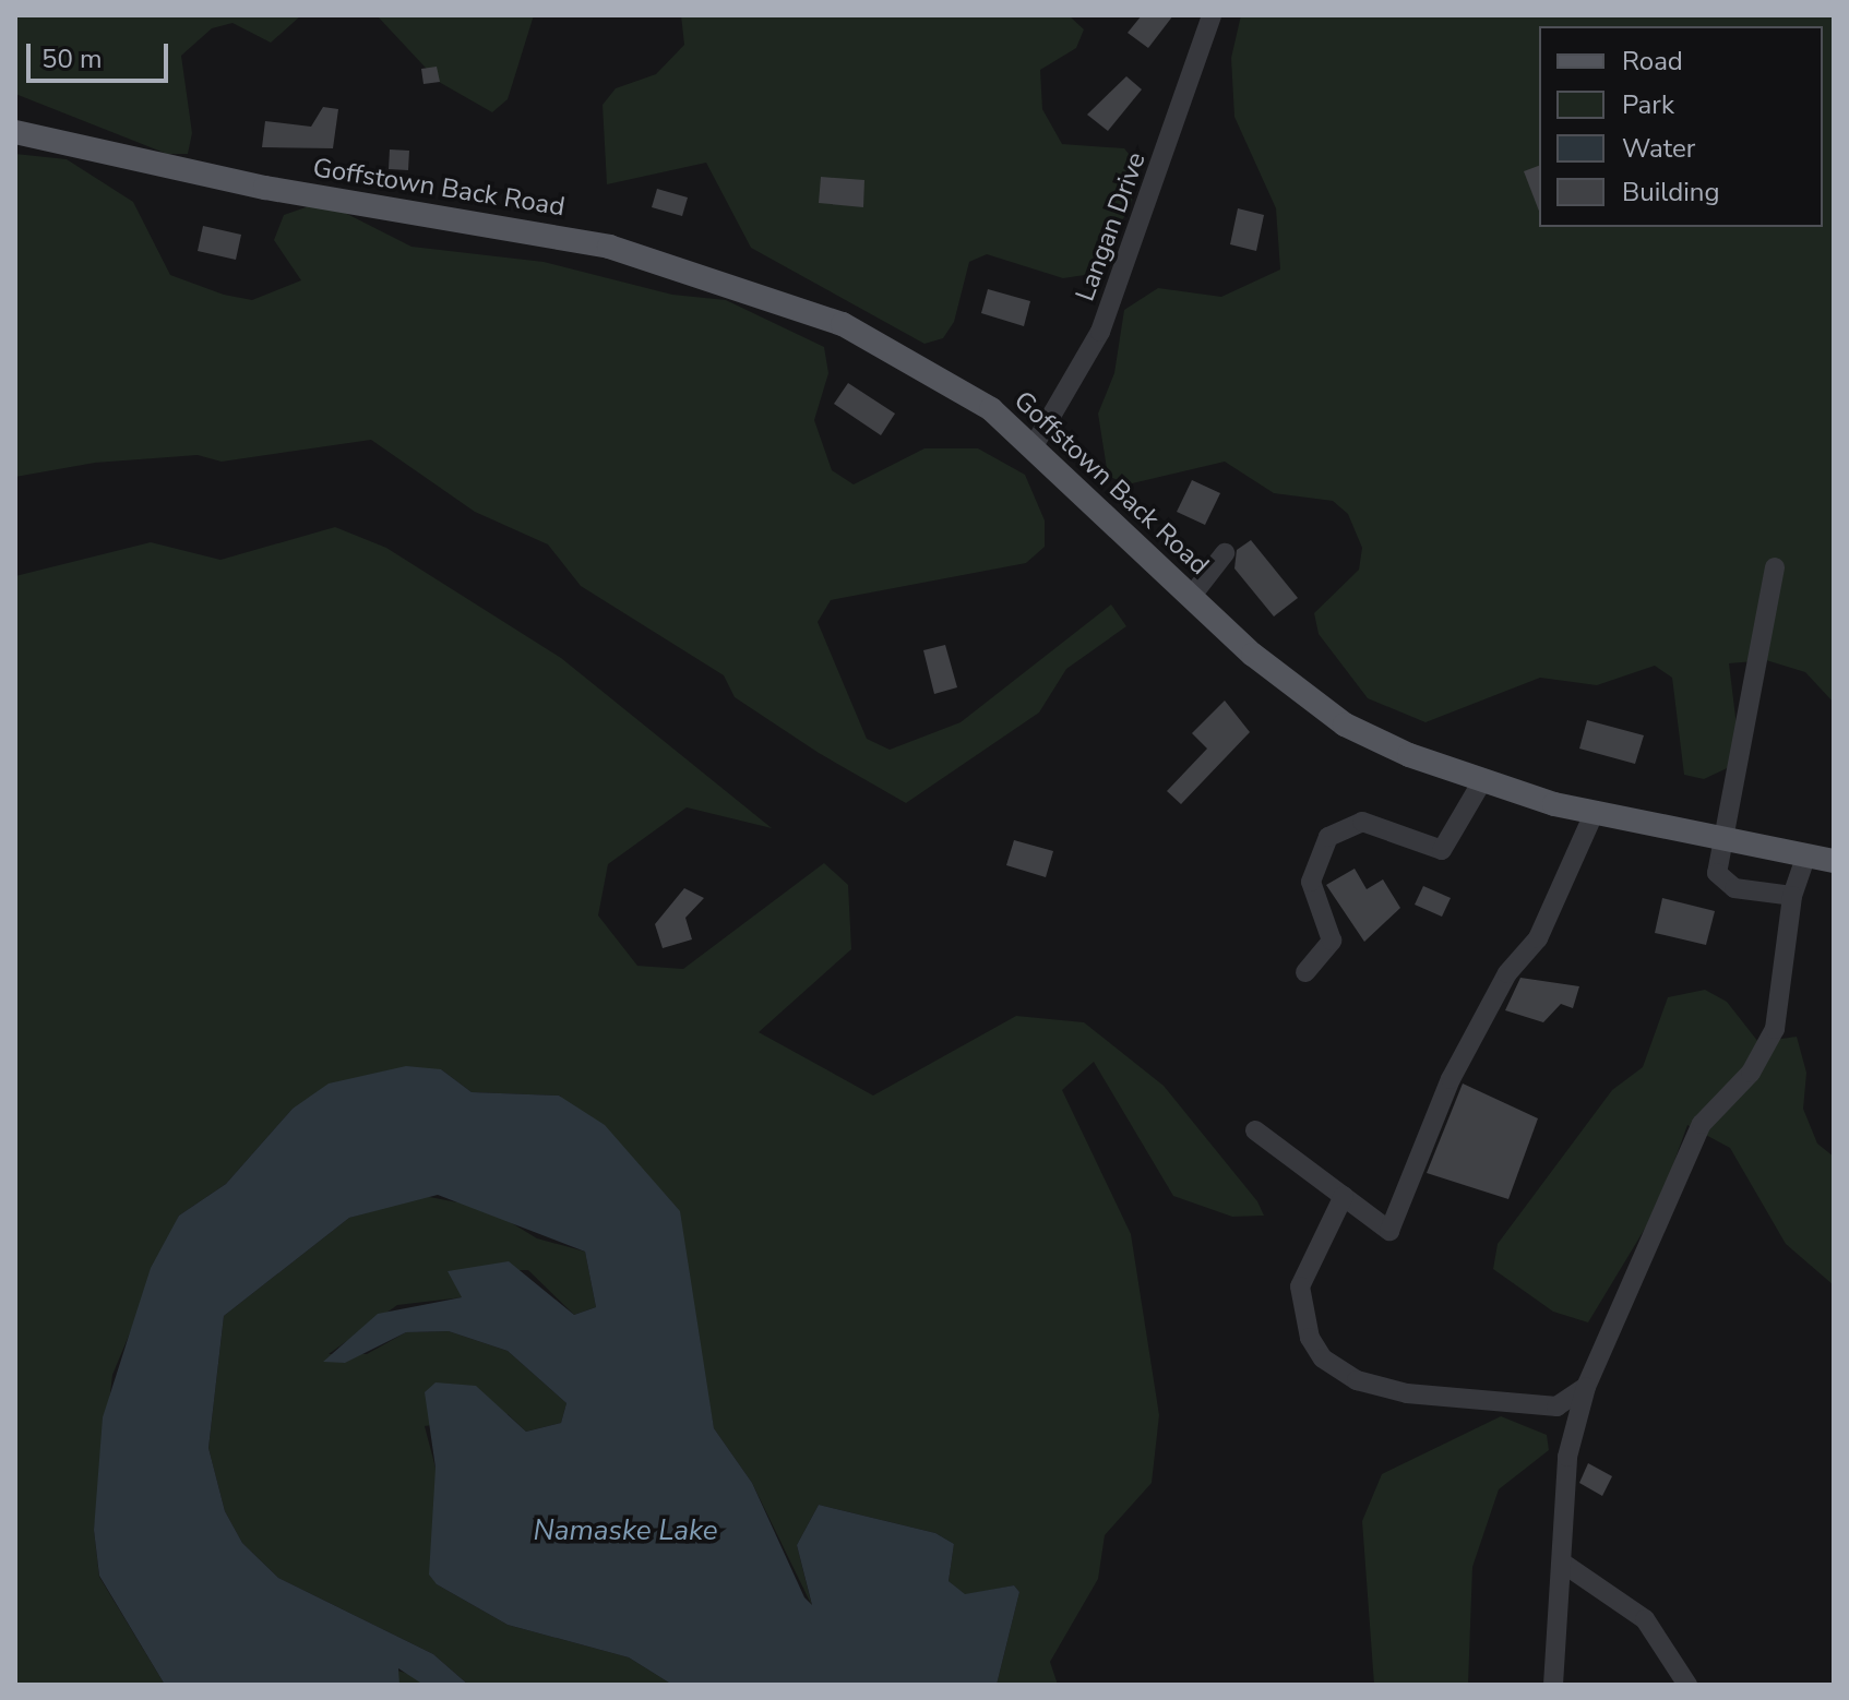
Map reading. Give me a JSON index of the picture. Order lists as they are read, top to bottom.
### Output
{
  "streets": {
    "main road": ["Goffstown Back Road"],
    "street": ["Langan Drive"]
  },
  "crossings": [
    ["Goffstown Back Road", "Langan Drive"]
  ],
  "water": ["Namaske Lake"],
  "legend": [
    "Road",
    "Park",
    "Water",
    "Building"
  ],
  "scale_bar": "50 m"
}
